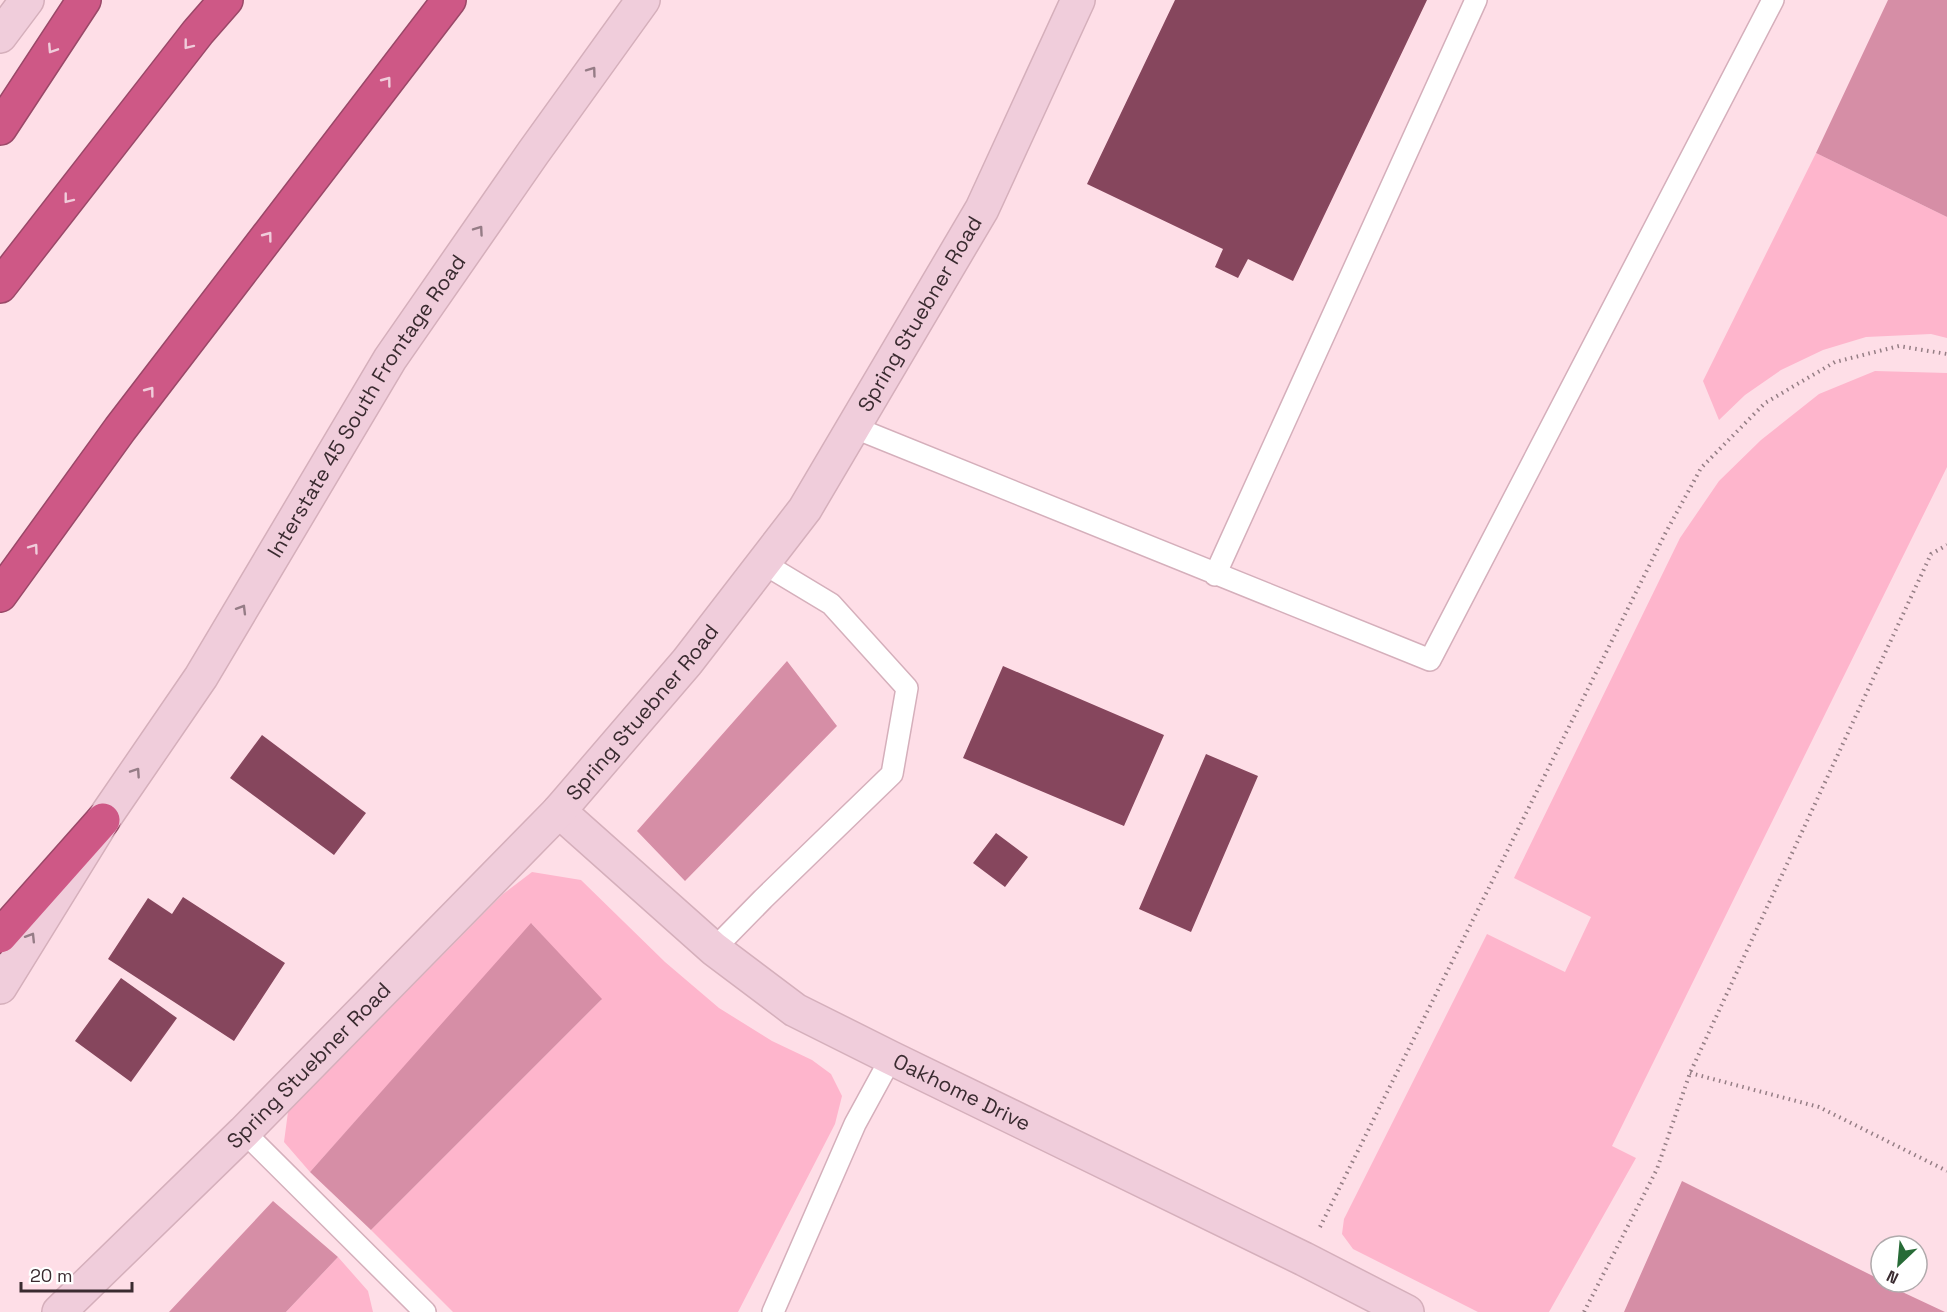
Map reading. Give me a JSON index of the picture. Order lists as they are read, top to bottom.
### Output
{
  "streets": {
    "main road": ["Spring Stuebner Road", "Interstate 45 South Frontage Road", "Oakhome Drive"]
  },
  "crossings": [
    ["Spring Stuebner Road", "Oakhome Drive"]
  ],
  "one_way": ["Interstate 45 South Frontage Road"],
  "scale_bar": "20 m",
  "north": "bottom left"
}
